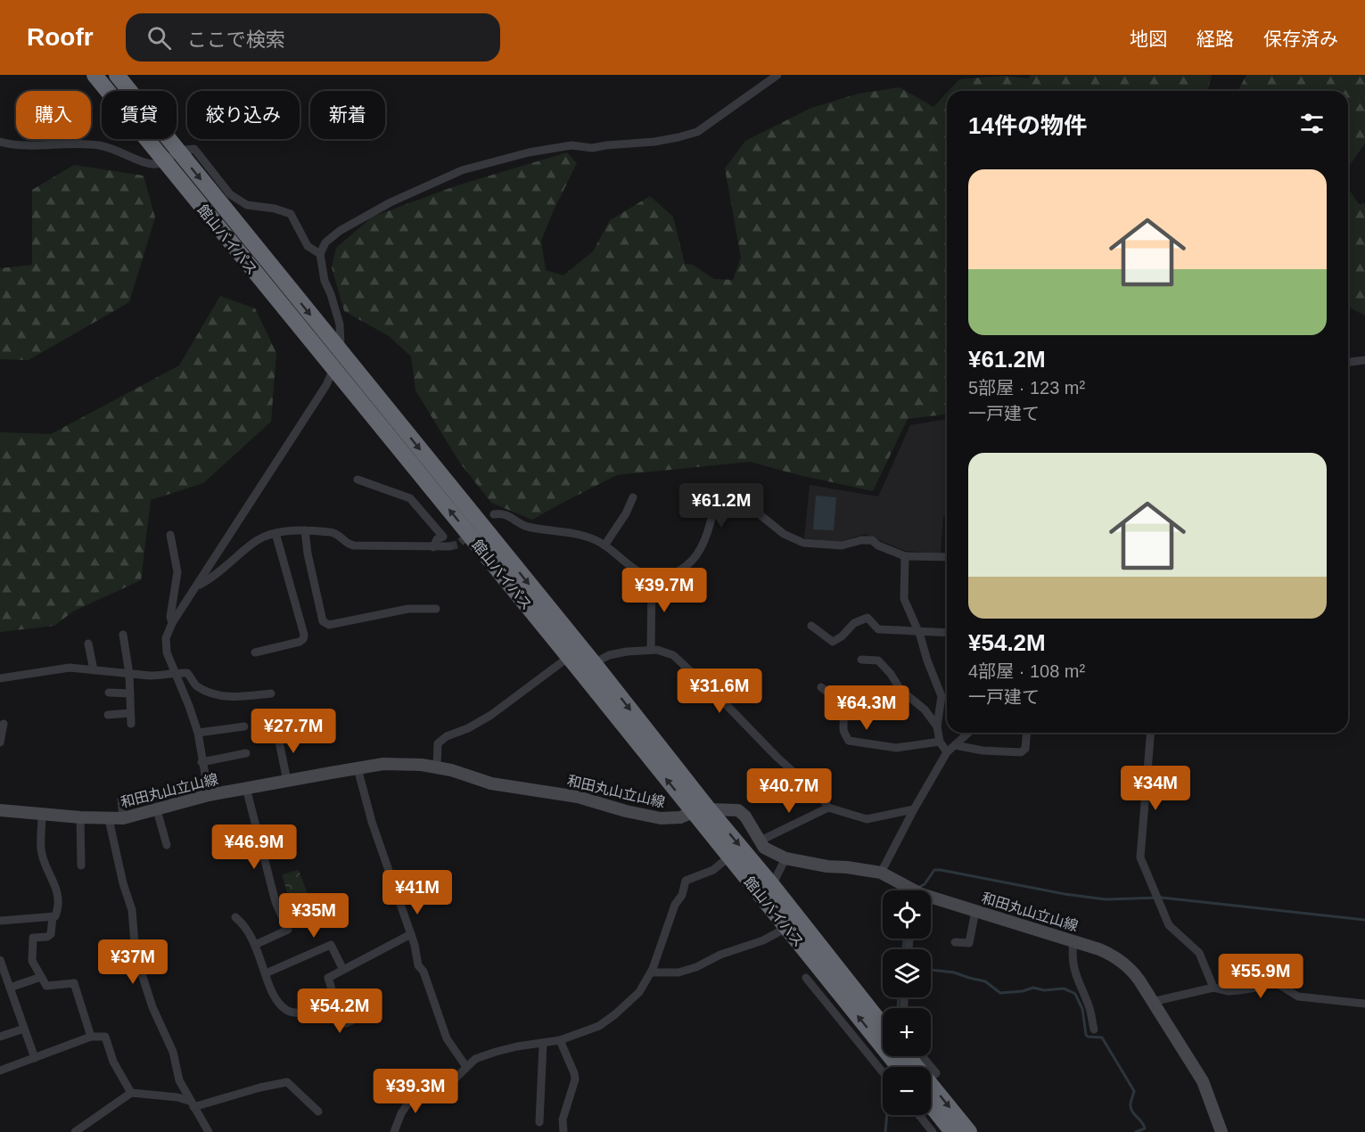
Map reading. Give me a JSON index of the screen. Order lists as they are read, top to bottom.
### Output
{
  "streets": {
    "highway": ["館山バイパス"],
    "main road": ["和田丸山立山線"]
  },
  "crossings": [
    ["館山バイパス", "和田丸山立山線"]
  ],
  "page": {
    "header": "Roofr",
    "search": "ここで検索",
    "nav": ["地図", "経路", "保存済み"],
    "chip": [
      "購入",
      "賃貸",
      "絞り込み",
      "新着"
    ],
    "heading": "14件の物件",
    "list": [
      {
        "name": "¥61.2M",
        "note": "5部屋 · 123 m² · 一戸建て"
      },
      {
        "name": "¥54.2M",
        "note": "4部屋 · 108 m² · 一戸建て"
      }
    ],
    "price": [
      "¥61.2M",
      "¥39.7M",
      "¥31.6M",
      "¥64.3M",
      "¥27.7M",
      "¥34M",
      "¥40.7M",
      "¥46.9M",
      "¥41M",
      "¥35M",
      "¥37M",
      "¥55.9M",
      "¥54.2M",
      "¥39.3M"
    ],
    "map_buttons": ["+", "−"]
  }
}
